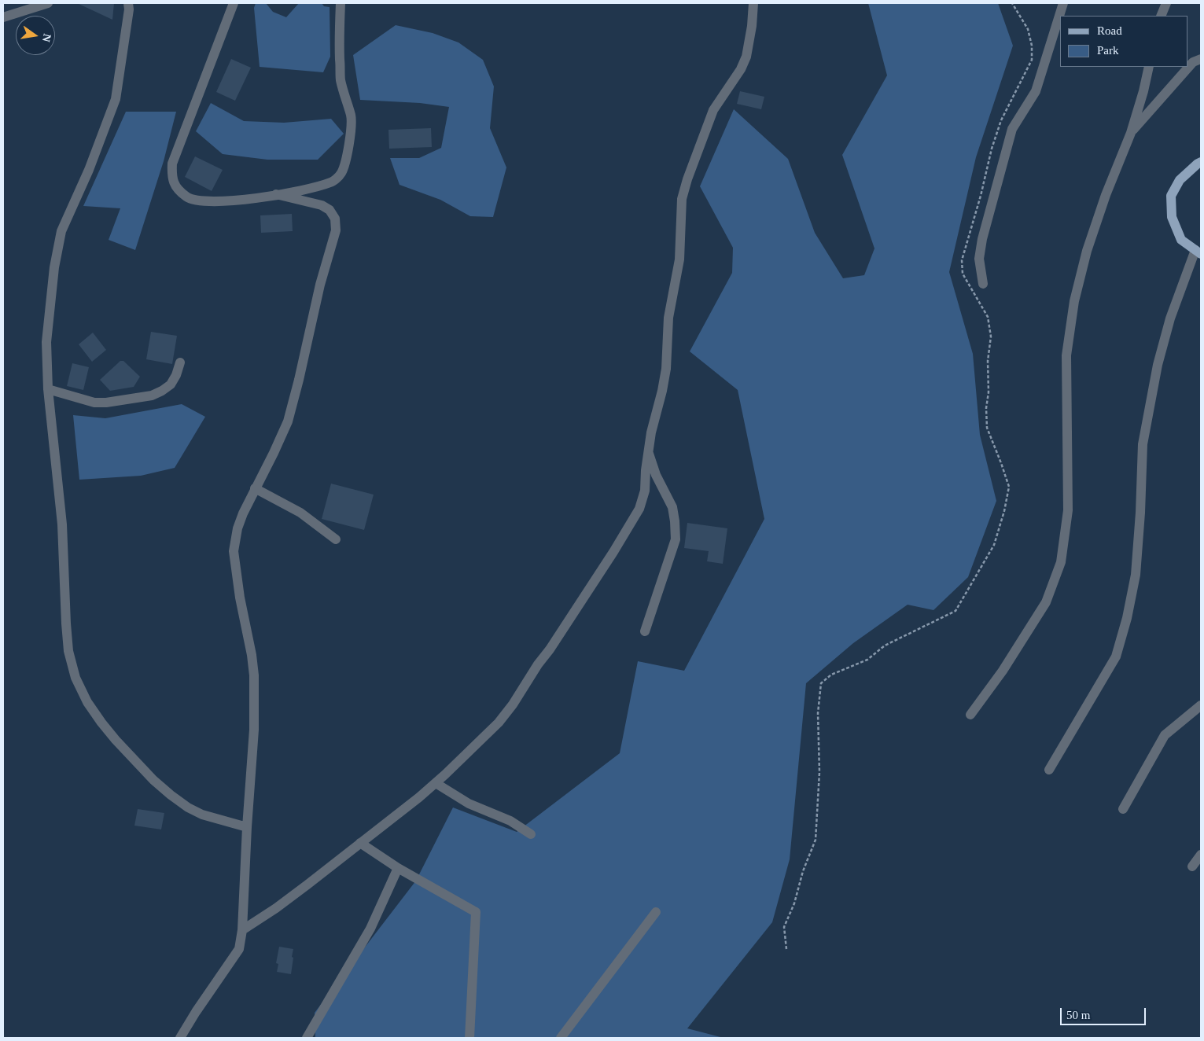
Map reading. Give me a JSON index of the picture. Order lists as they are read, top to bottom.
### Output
{
  "legend": ["Road", "Park"],
  "scale_bar": "50 m",
  "north": "right"
}
